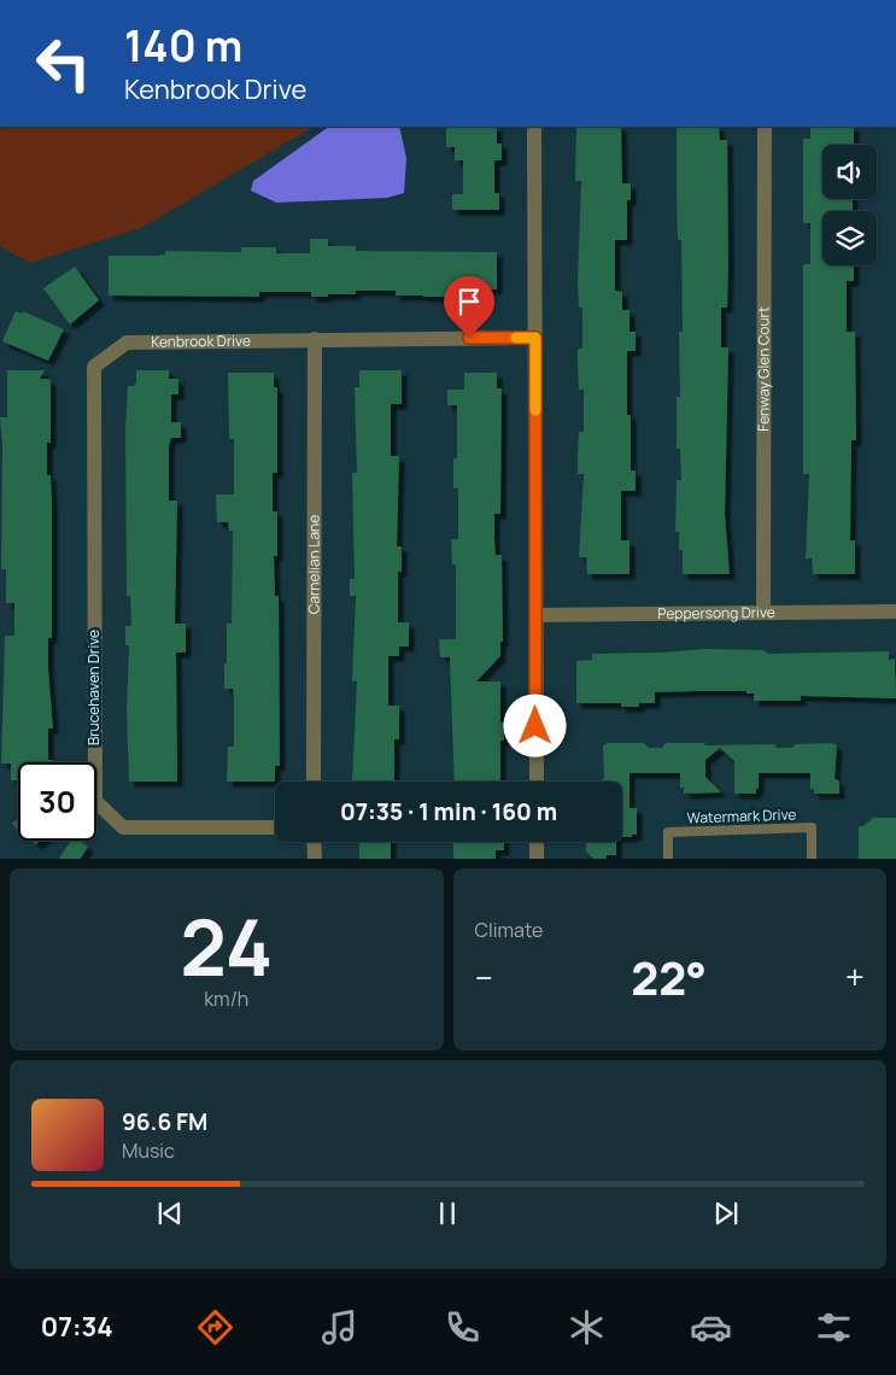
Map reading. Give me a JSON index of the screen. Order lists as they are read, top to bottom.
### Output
{
  "streets": {
    "street": [
      "Kenbrook Drive",
      "Fenway Glen Court",
      "Carnelian Lane",
      "Peppersong Drive",
      "Brucehaven Drive"
    ],
    "lane": ["Watermark Drive"]
  },
  "crossings": [
    ["Kenbrook Drive", "Carnelian Lane"],
    ["Kenbrook Drive", "Brucehaven Drive"],
    ["Fenway Glen Court", "Peppersong Drive"]
  ],
  "page": {
    "turn": ["140 m", "Kenbrook Drive"],
    "limit": "30",
    "trip": "07:35 · 1 min · 160 m",
    "tile": [
      ["24", "km/h"],
      "Climate"
    ],
    "heat": ["−", "22°", "+"],
    "song": ["96.6 FM", "Music"],
    "tabs": "07:34"
  }
}
